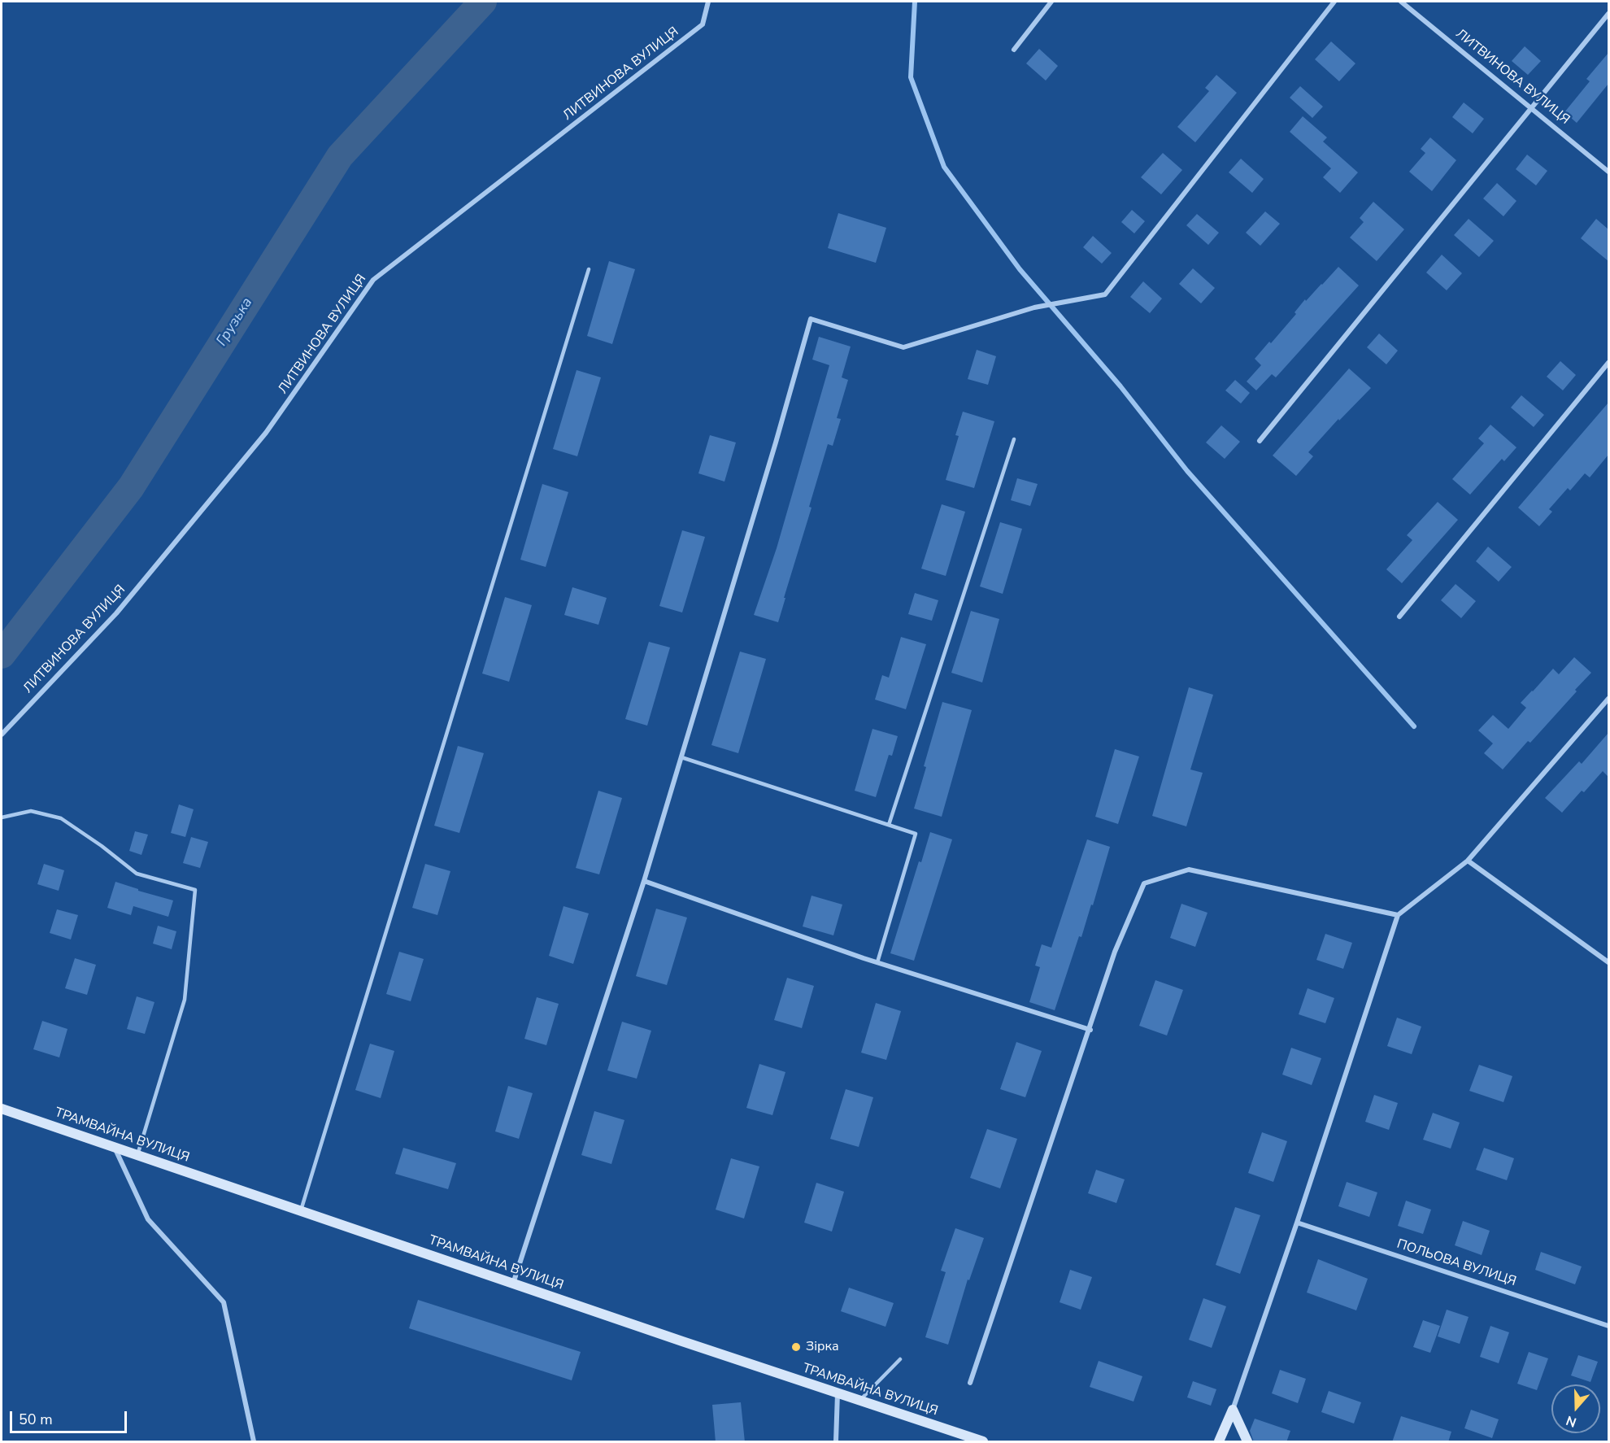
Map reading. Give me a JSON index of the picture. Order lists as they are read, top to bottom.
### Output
{
  "streets": {
    "street": ["ЛИТВИНОВА ВУЛИЦЯ", "ТРАМВАЙНА ВУЛИЦЯ", "ПОЛЬОВА ВУЛИЦЯ"]
  },
  "water": ["Грузька"],
  "places": ["Зірка"],
  "scale_bar": "50 m",
  "north": "bottom"
}
